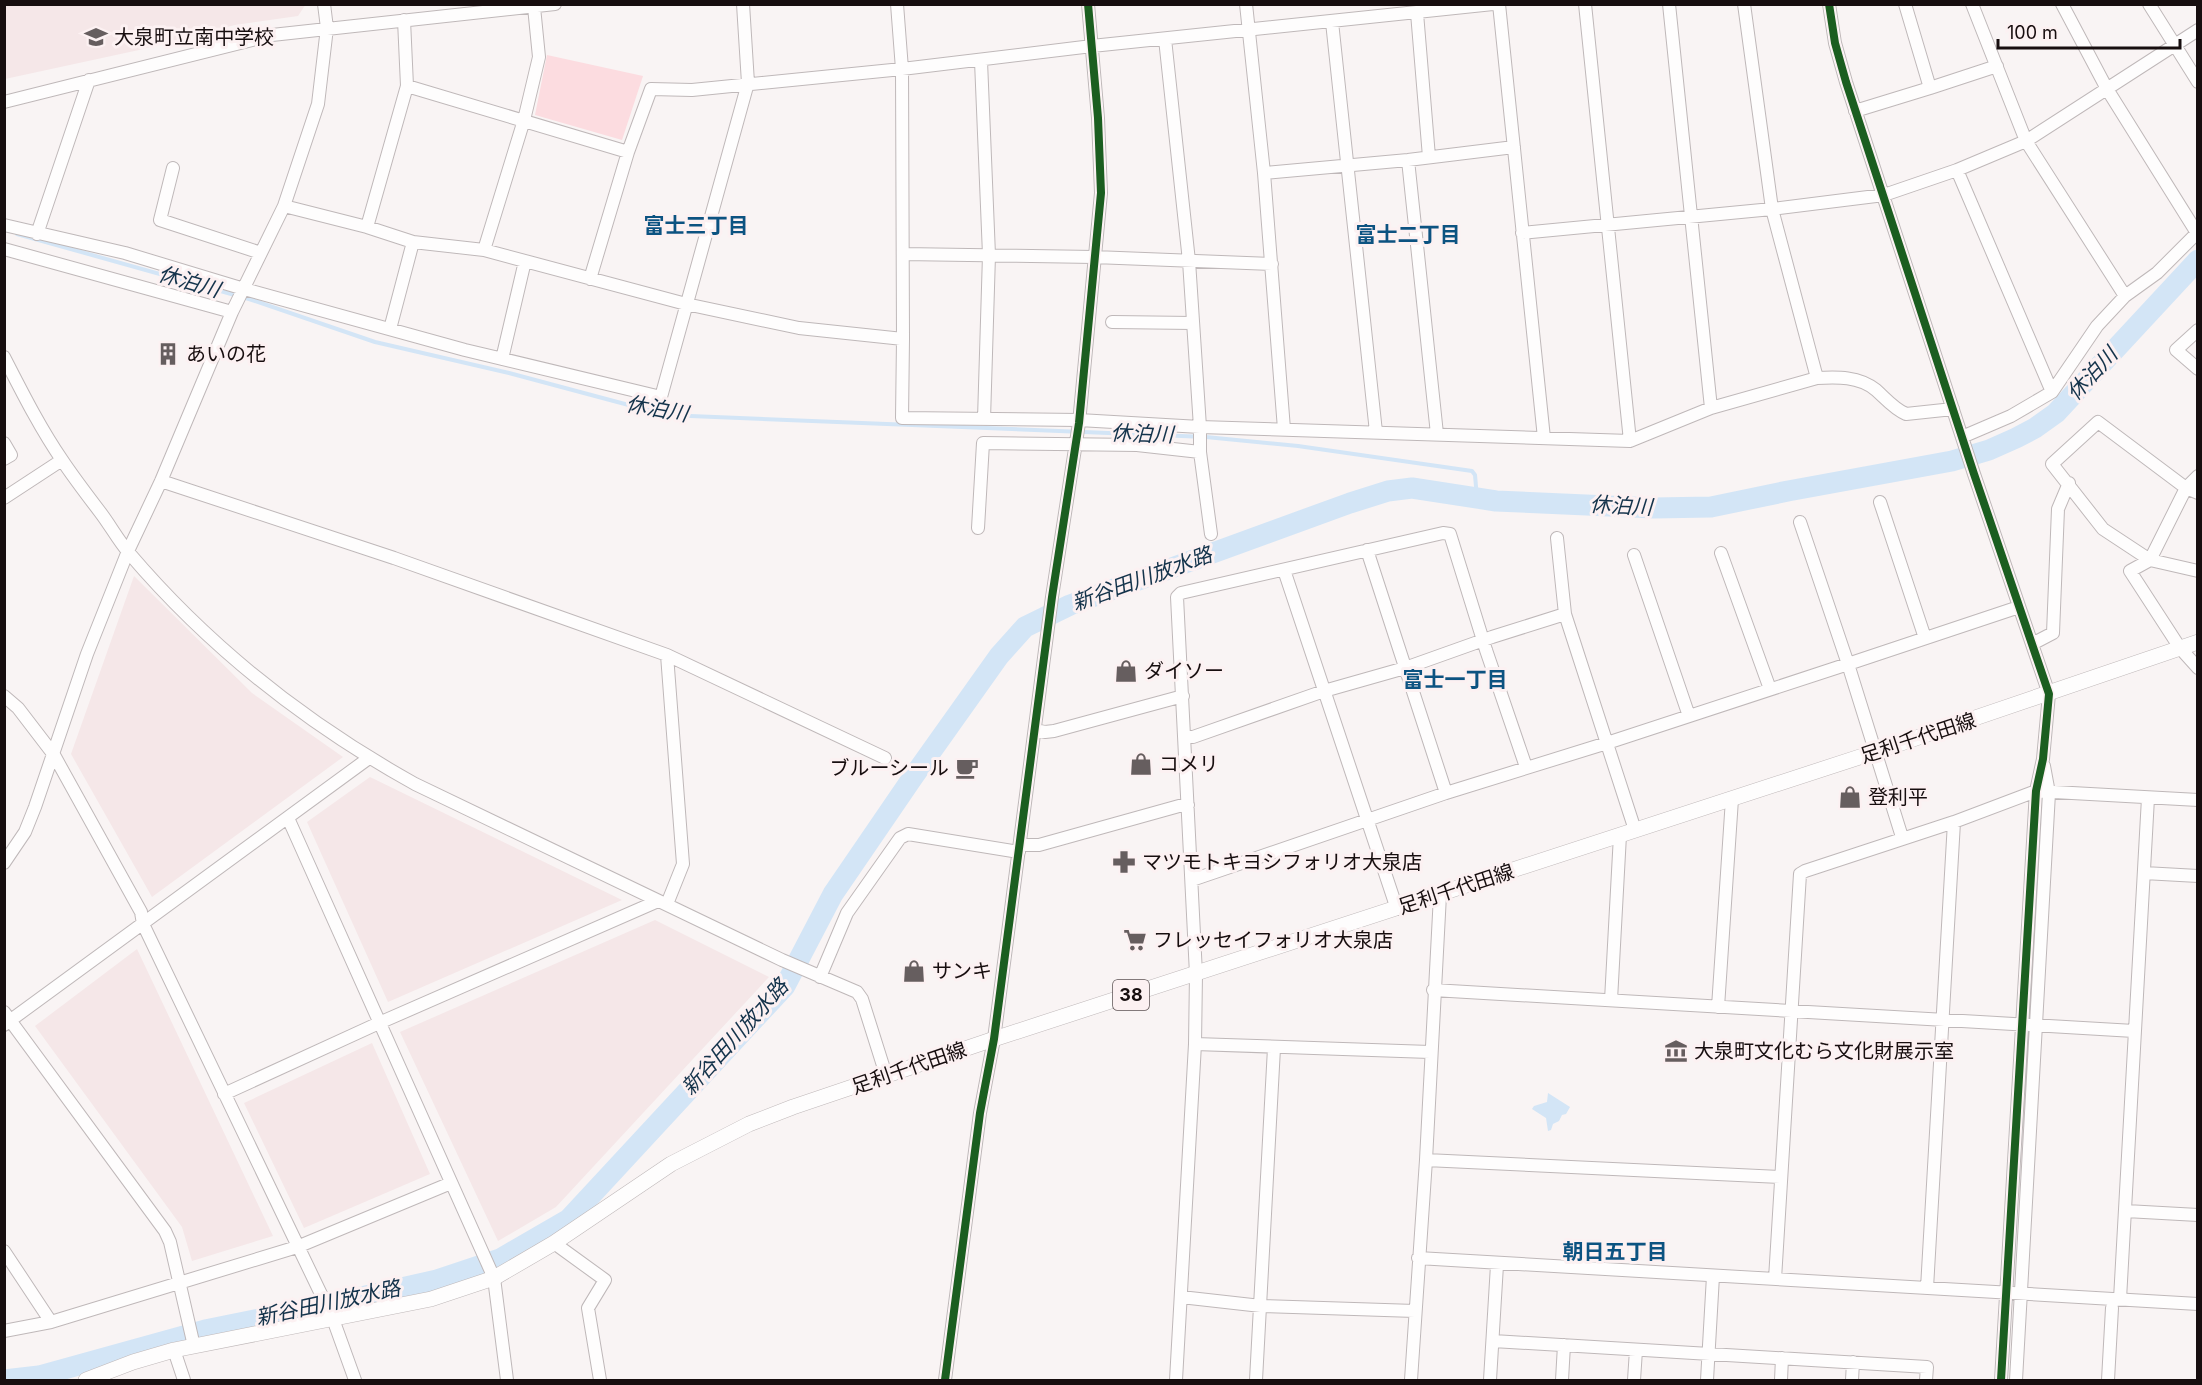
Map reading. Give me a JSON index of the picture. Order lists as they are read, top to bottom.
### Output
{
  "streets": {
    "main road": ["足利千代田線", "38"]
  },
  "districts": [
    "富士三丁目",
    "富士二丁目",
    "富士一丁目",
    "朝日五丁目"
  ],
  "water": ["休泊川", "新谷田川放水路"],
  "places": {
    "school or university": ["大泉町立南中学校"],
    "building": ["あいの花"],
    "shop": [
      "ダイソー",
      "コメリ",
      "登利平",
      "サンキ"
    ],
    "cafe": ["ブルーシール"],
    "pharmacy": ["マツモトキヨシフォリオ大泉店"],
    "supermarket": ["フレッセイフォリオ大泉店"],
    "museum": ["大泉町文化むら文化財展示室"]
  },
  "scale_bar": "100 m"
}
